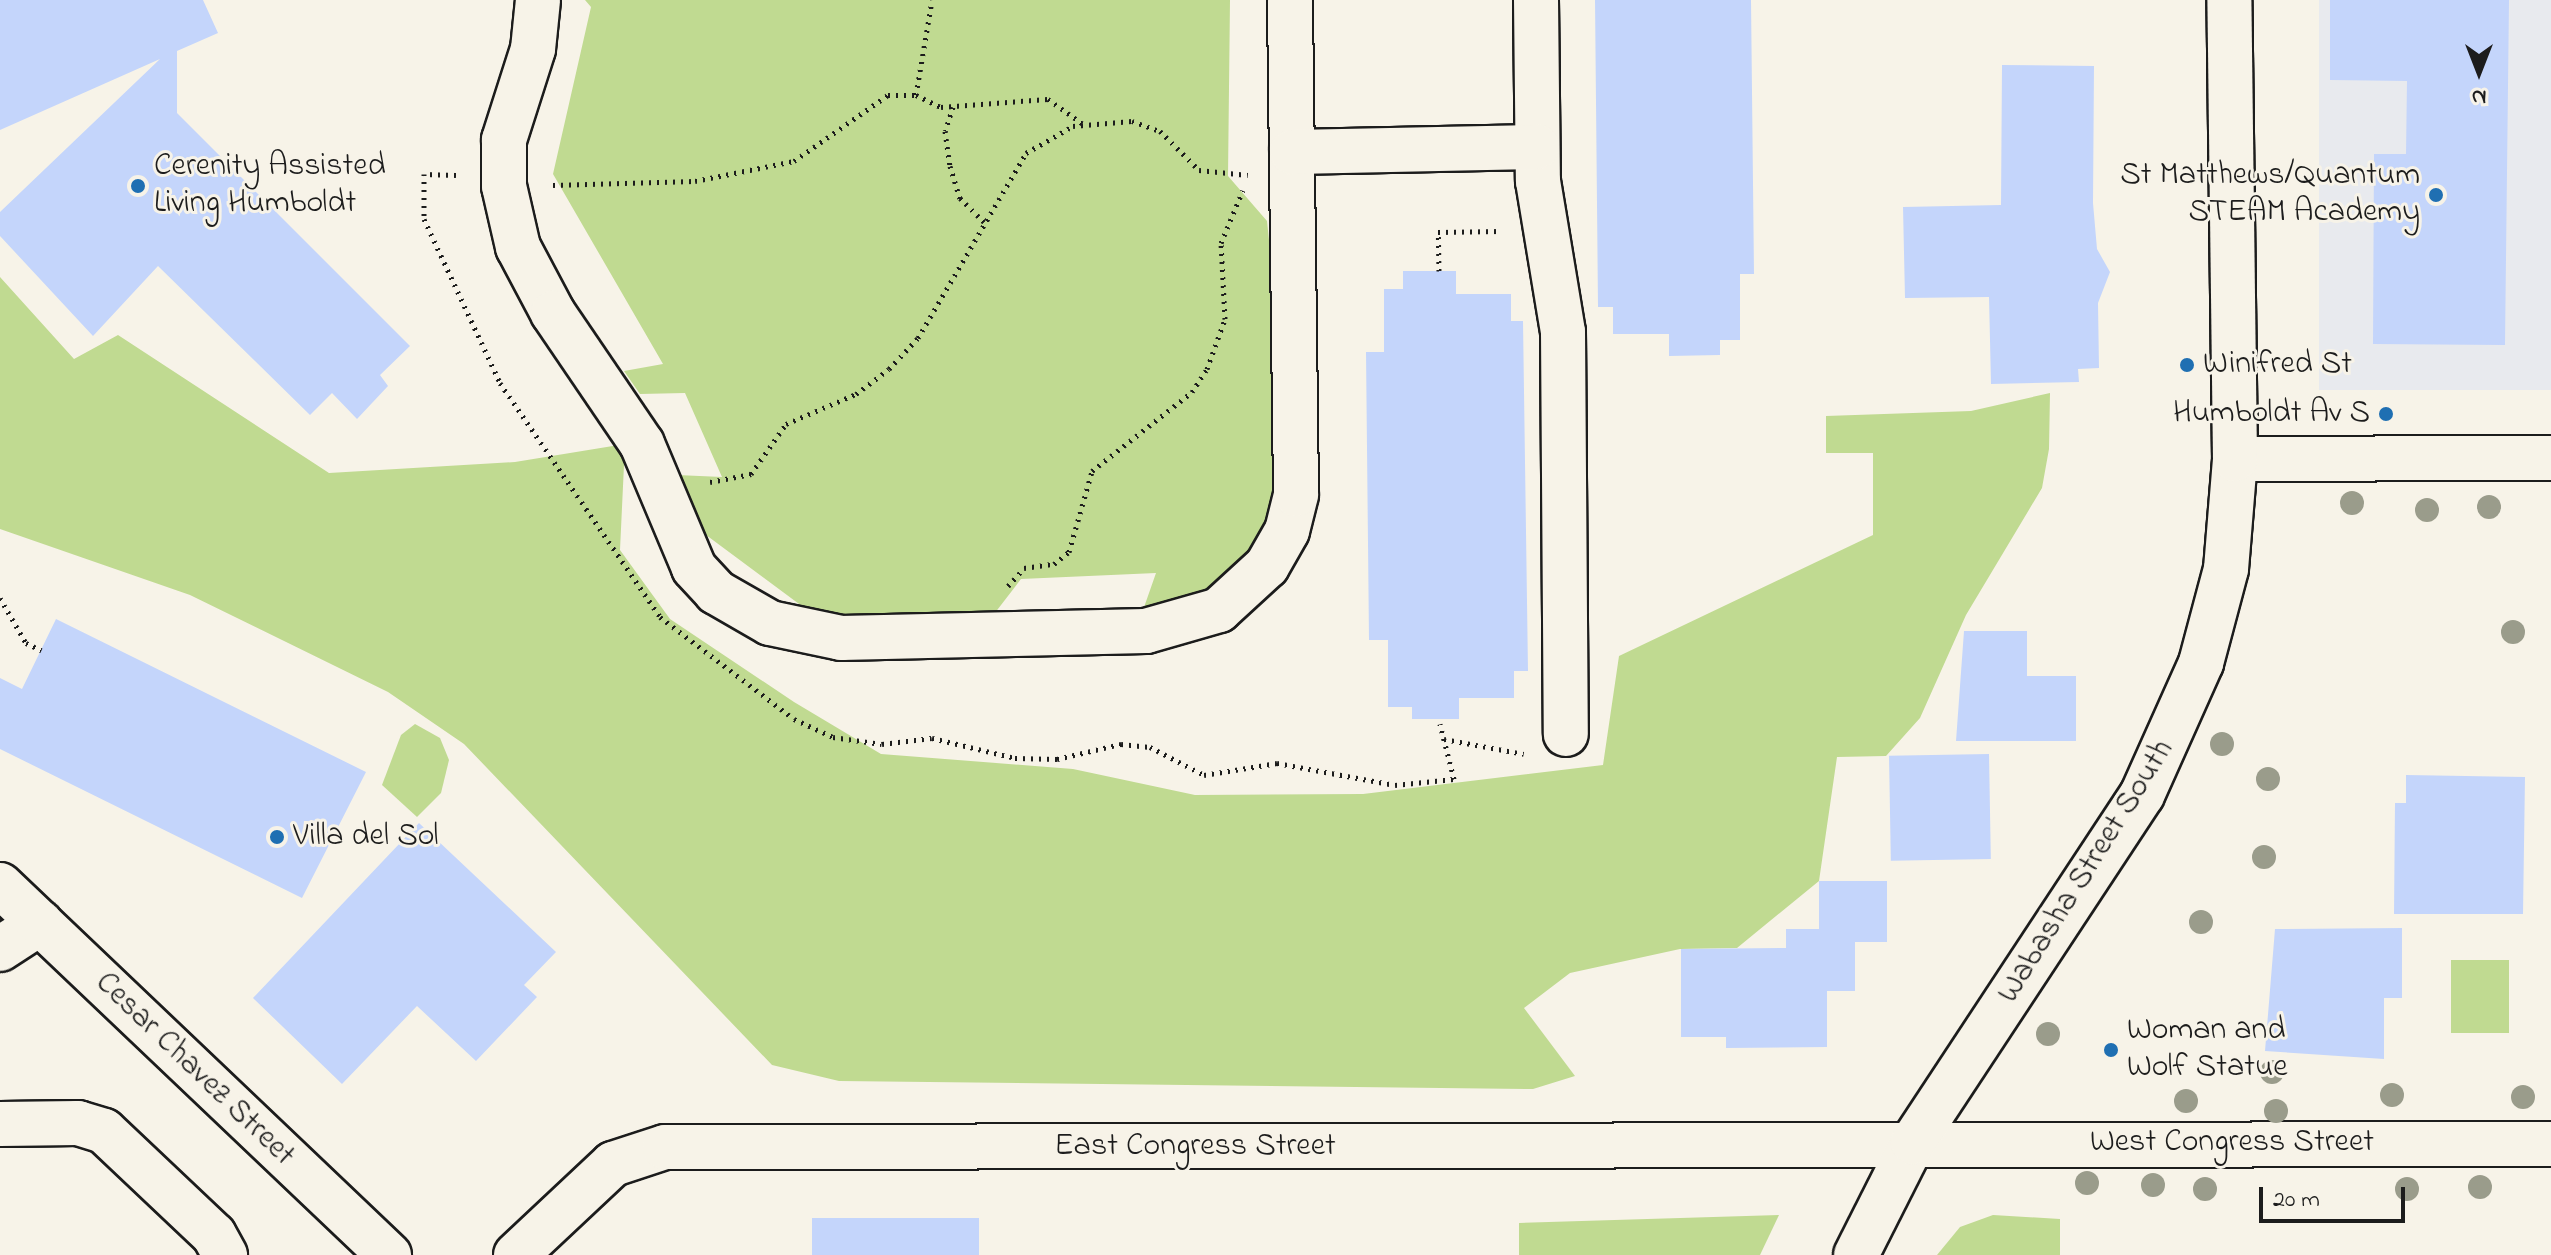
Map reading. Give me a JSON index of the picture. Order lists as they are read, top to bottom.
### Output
{
  "streets": {
    "street": [
      "Wabasha Street South",
      "Cesar Chavez Street",
      "West Congress Street",
      "East Congress Street"
    ]
  },
  "crossings": [
    ["Wabasha Street South", "West Congress Street"],
    ["Wabasha Street South", "East Congress Street"],
    ["West Congress Street", "East Congress Street"]
  ],
  "places": [
    "Cerenity Assisted Living Humboldt",
    "St Matthews/Quantum STEAM Academy",
    "Winifred St",
    "Humboldt Av S",
    "Villa del Sol",
    "Woman and Wolf Statue"
  ],
  "scale_bar": "20 m",
  "north": "bottom"
}
